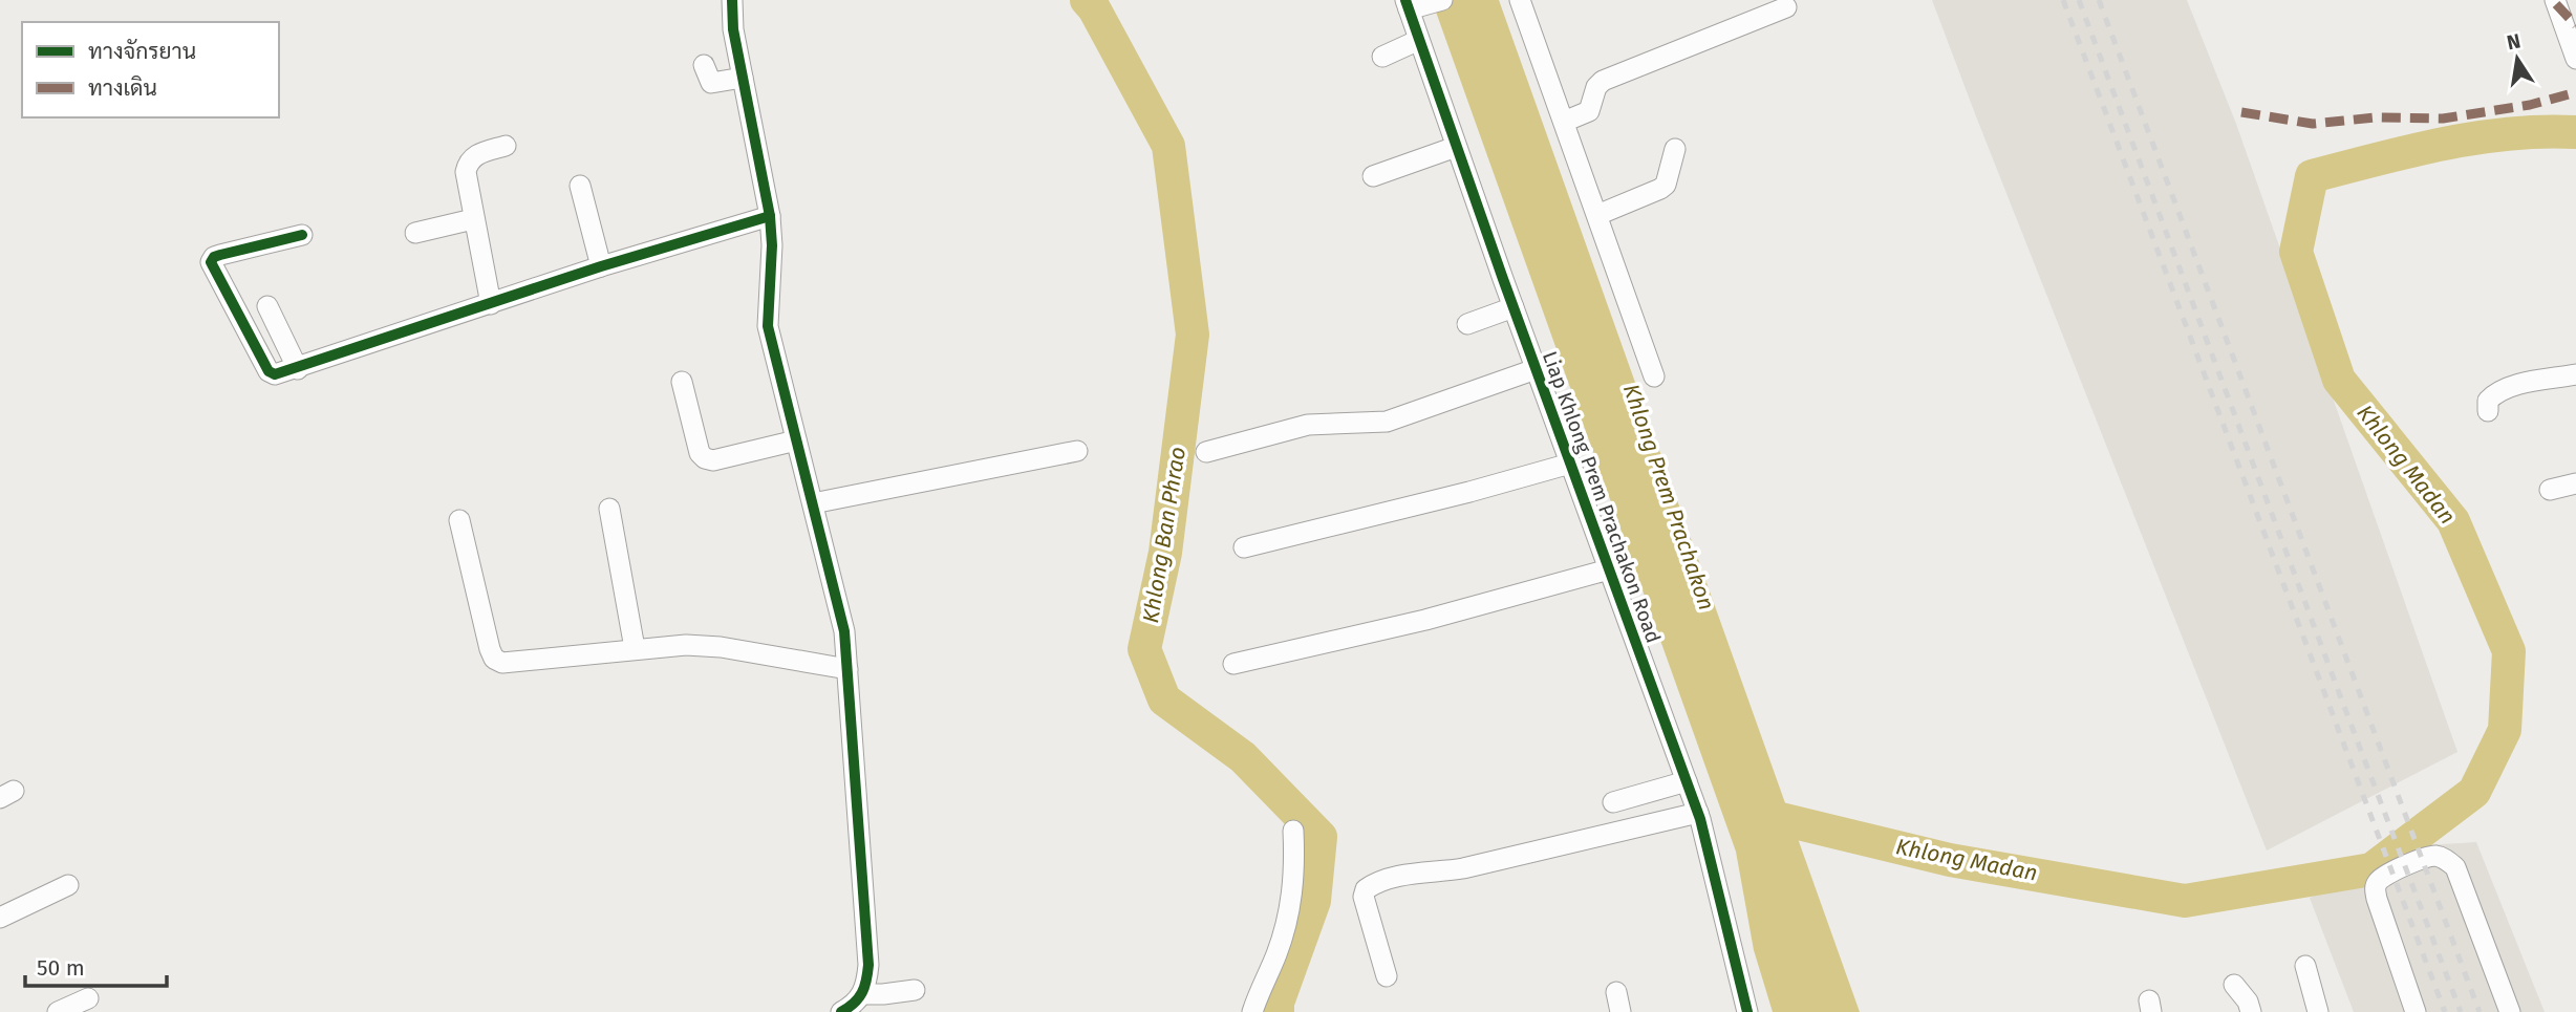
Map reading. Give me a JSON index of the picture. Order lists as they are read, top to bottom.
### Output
{
  "streets": {
    "street": ["Liap Khlong Prem Prachakon Road"]
  },
  "water": ["Khlong Madan", "Khlong Prem Prachakon", "Khlong Ban Phrao"],
  "legend": ["ทางจักรยาน", "ทางเดิน"],
  "scale_bar": "50 m",
  "north": "top"
}
